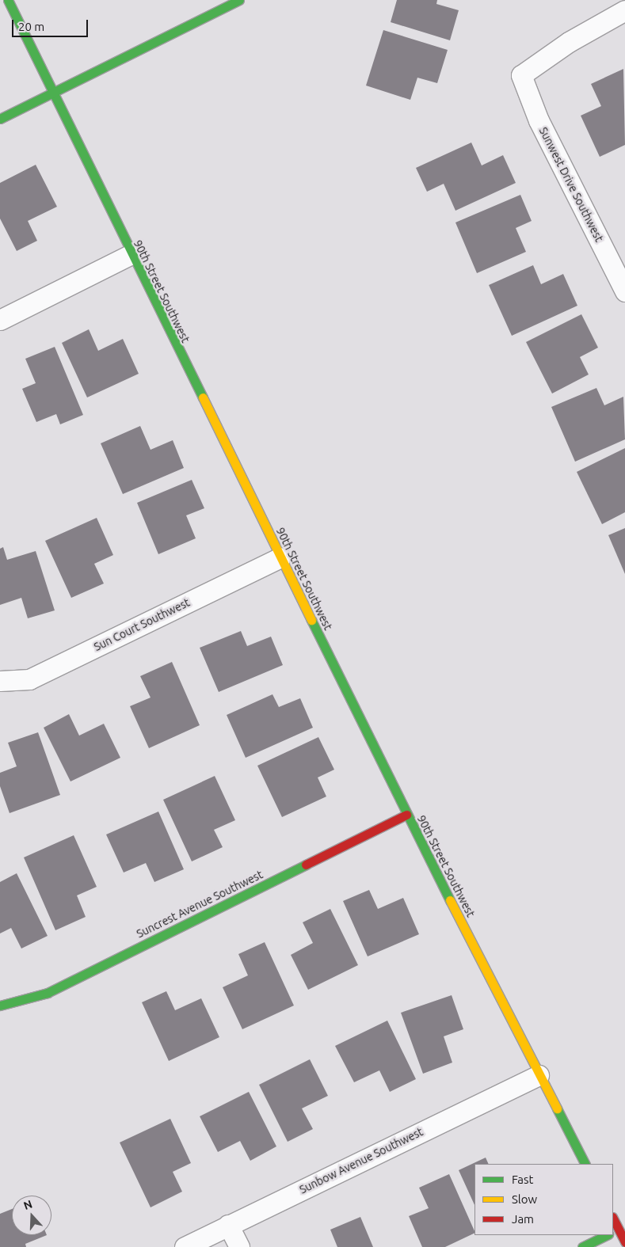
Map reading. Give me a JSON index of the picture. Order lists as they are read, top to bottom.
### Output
{
  "streets": {
    "street": [
      "Sunwest Drive Southwest",
      "90th Street Southwest",
      "Sun Court Southwest",
      "Suncrest Avenue Southwest",
      "Sunbow Avenue Southwest"
    ]
  },
  "crossings": [
    ["90th Street Southwest", "Sun Court Southwest"],
    ["90th Street Southwest", "Suncrest Avenue Southwest"],
    ["90th Street Southwest", "Sunbow Avenue Southwest"]
  ],
  "legend": ["Fast", "Slow", "Jam"],
  "scale_bar": "20 m",
  "north": "top"
}
